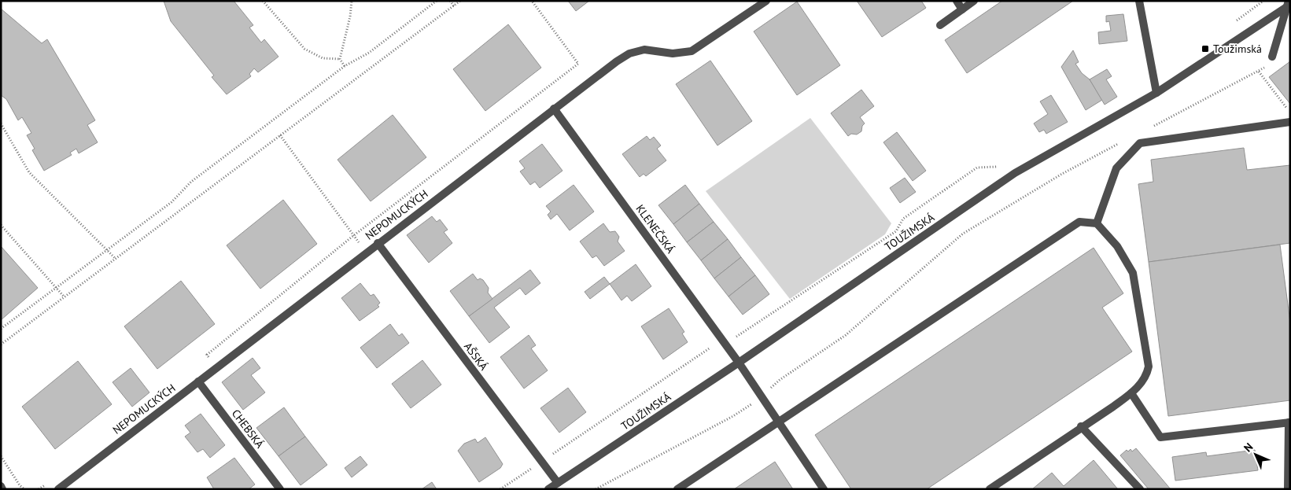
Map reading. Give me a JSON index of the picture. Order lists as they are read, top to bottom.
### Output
{
  "streets": {
    "street": [
      "NEPOMUCKÝCH",
      "KLENEČSKÁ",
      "TOUŽIMSKÁ",
      "AŠSKÁ",
      "CHEBSKÁ"
    ]
  },
  "crossings": [
    ["NEPOMUCKÝCH", "KLENEČSKÁ"],
    ["NEPOMUCKÝCH", "AŠSKÁ"],
    ["NEPOMUCKÝCH", "CHEBSKÁ"],
    ["KLENEČSKÁ", "TOUŽIMSKÁ"],
    ["TOUŽIMSKÁ", "AŠSKÁ"]
  ],
  "places": {
    "transit": ["Toužimská"]
  },
  "north": "top left"
}
